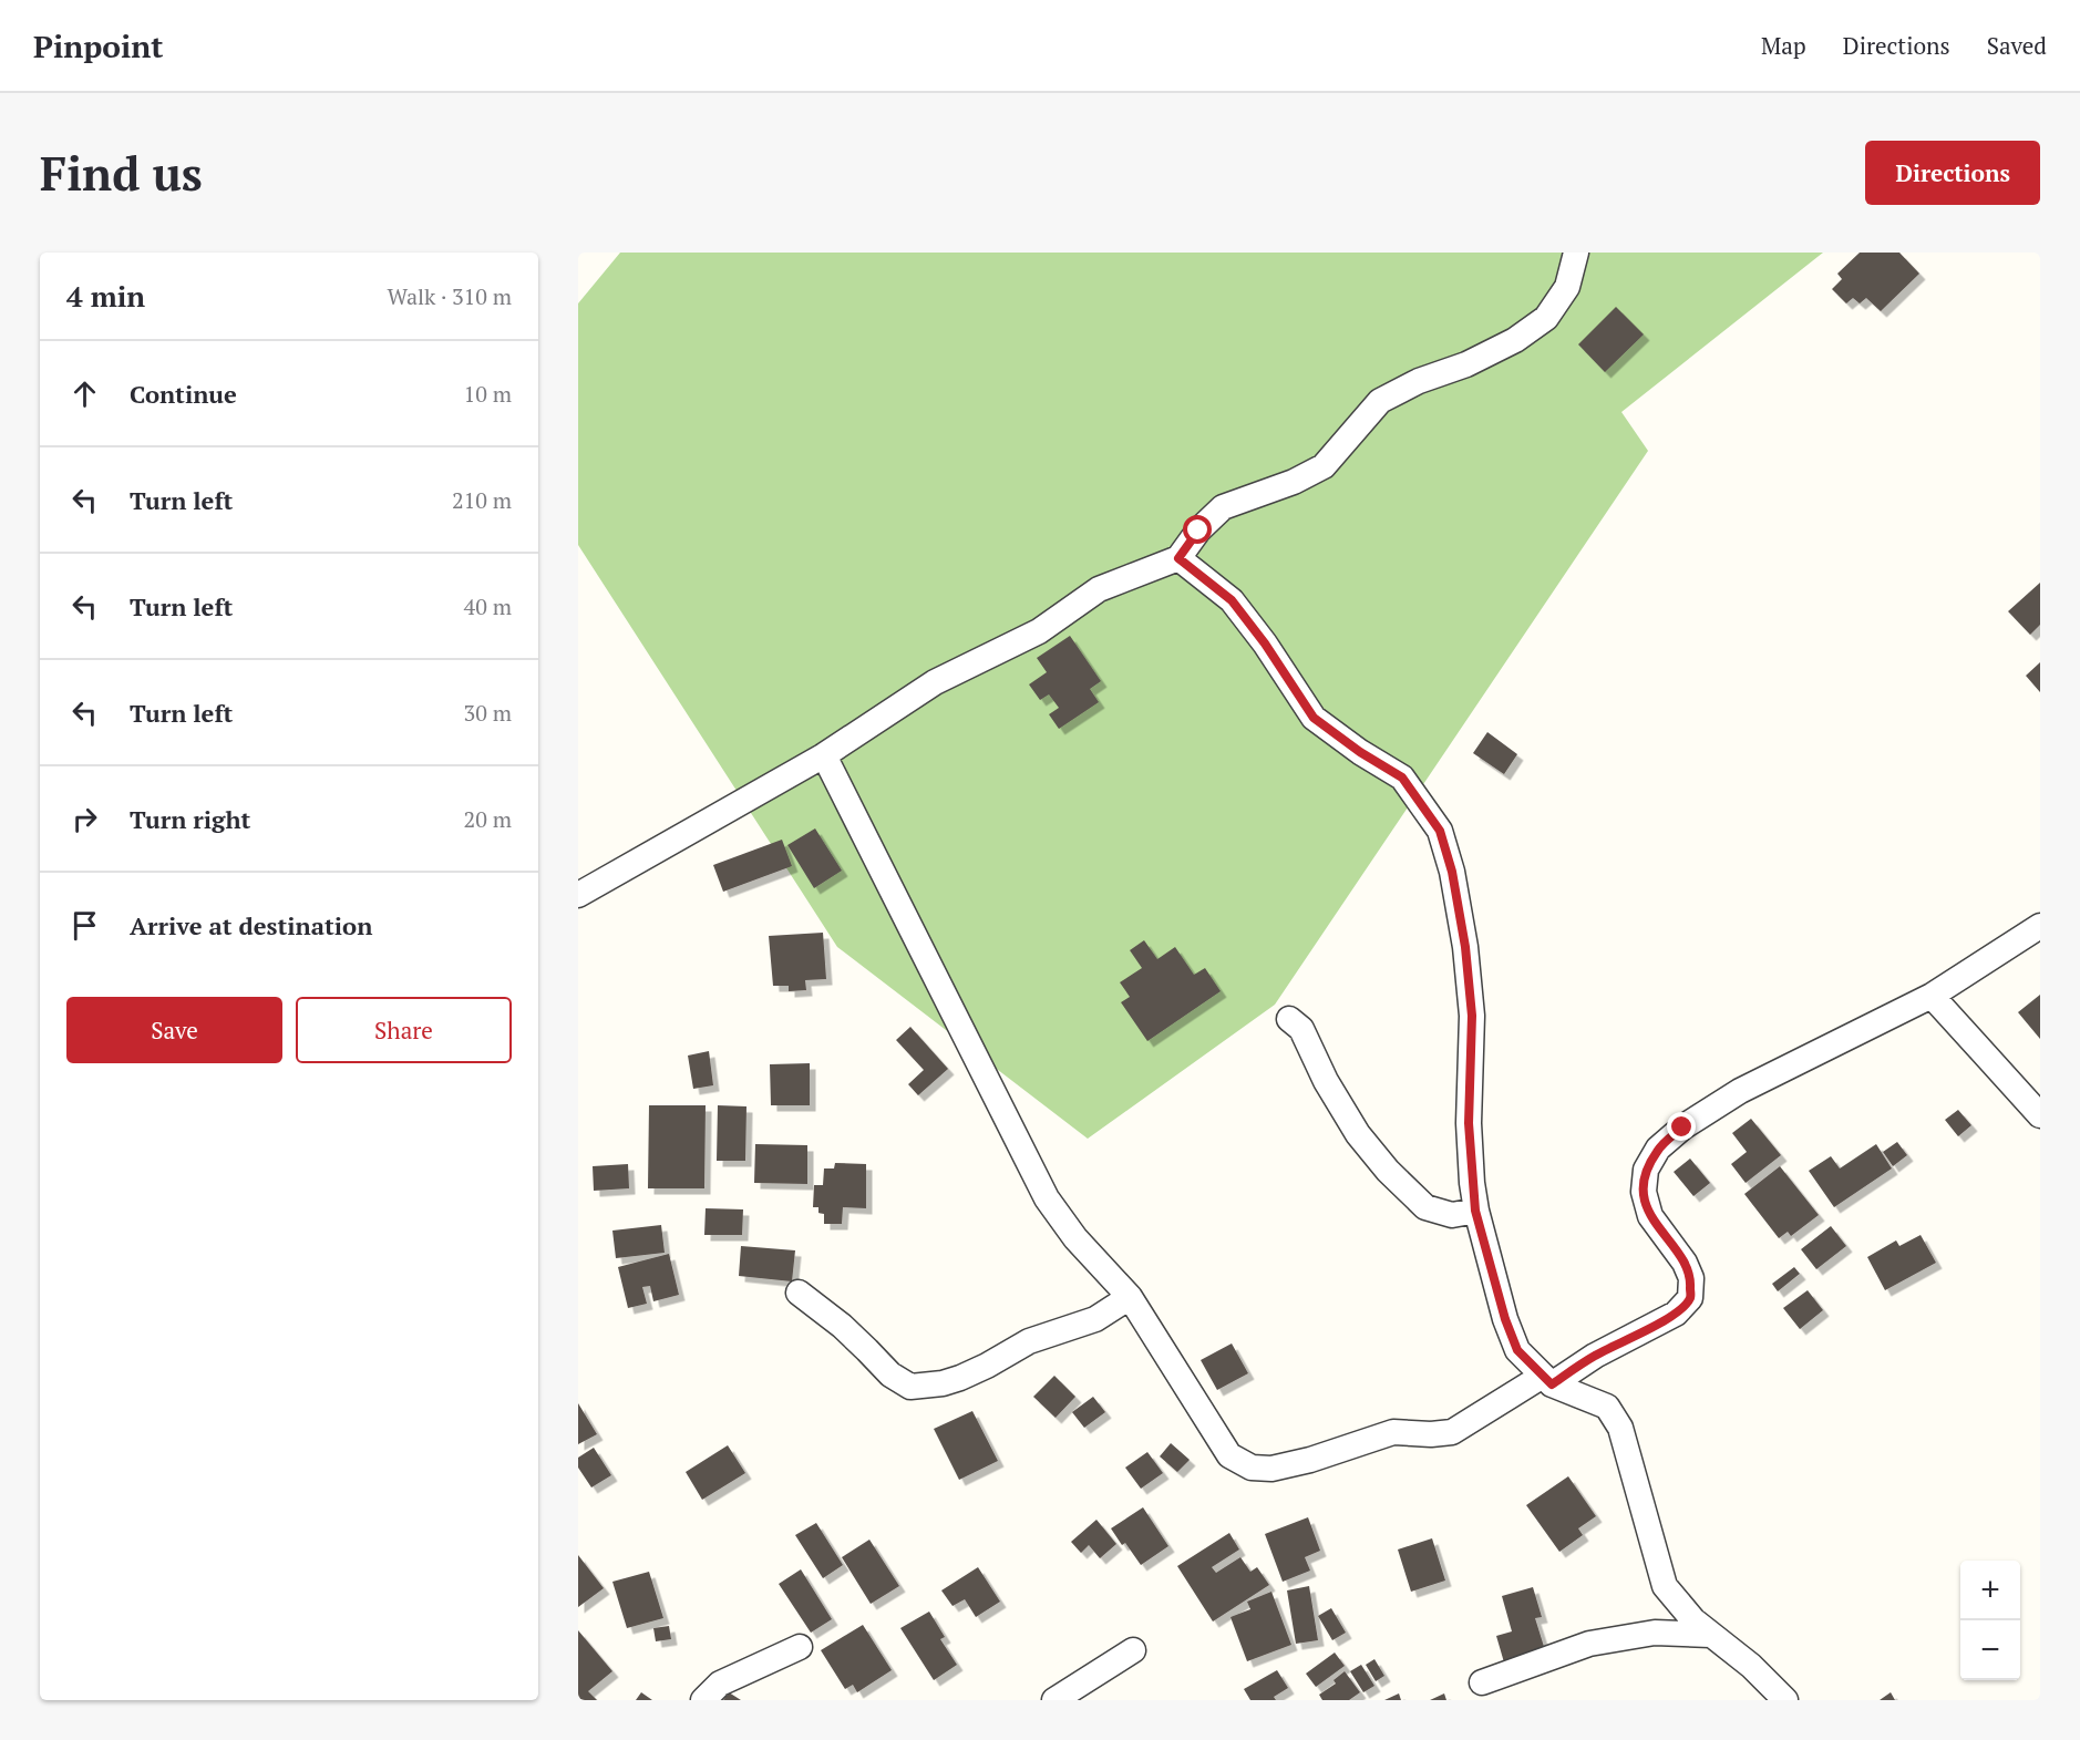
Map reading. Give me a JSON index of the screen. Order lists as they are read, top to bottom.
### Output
{
  "page": {
    "header": "Pinpoint",
    "nav": ["Map", "Directions", "Saved"],
    "buttons": [
      "Directions",
      ["Save", "Share"]
    ],
    "title": "Find us",
    "heading": ["4 min", "Walk · 310 m"],
    "list": [
      ["Continue", "10 m"],
      ["Turn left", "210 m"],
      ["Turn left", "40 m"],
      ["Turn left", "30 m"],
      ["Turn right", "20 m"],
      "Arrive at destination"
    ],
    "map_buttons": ["+", "−"]
  }
}
